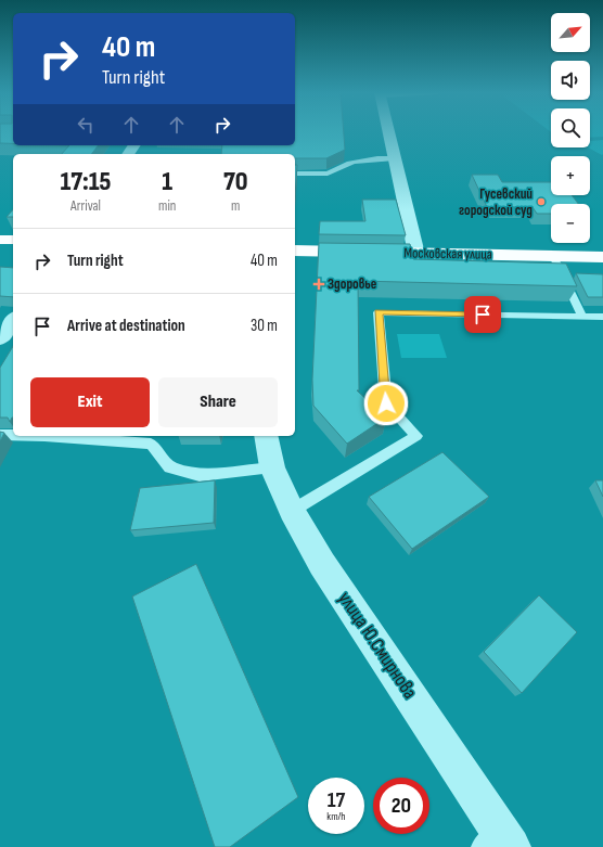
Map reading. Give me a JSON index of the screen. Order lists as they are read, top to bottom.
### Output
{
  "streets": {
    "main road": ["Московская улица"],
    "street": ["улица Ю.Смирнова"]
  },
  "places": {
    "other": ["Гусевский городской суд"],
    "health": ["Здоровье"]
  },
  "north": "top right",
  "page": {
    "map_buttons": ["+", "−"],
    "turn": ["40 m", "Turn right"],
    "eta": [
      "17:15",
      "Arrival",
      "1",
      "min",
      "70",
      "m"
    ],
    "list": [
      {
        "name": "Turn right",
        "value": "40 m"
      },
      {
        "name": "Arrive at destination",
        "value": "30 m"
      }
    ],
    "buttons": ["Exit", "Share"],
    "speed": "17 km/h",
    "limit": "20"
  }
}
